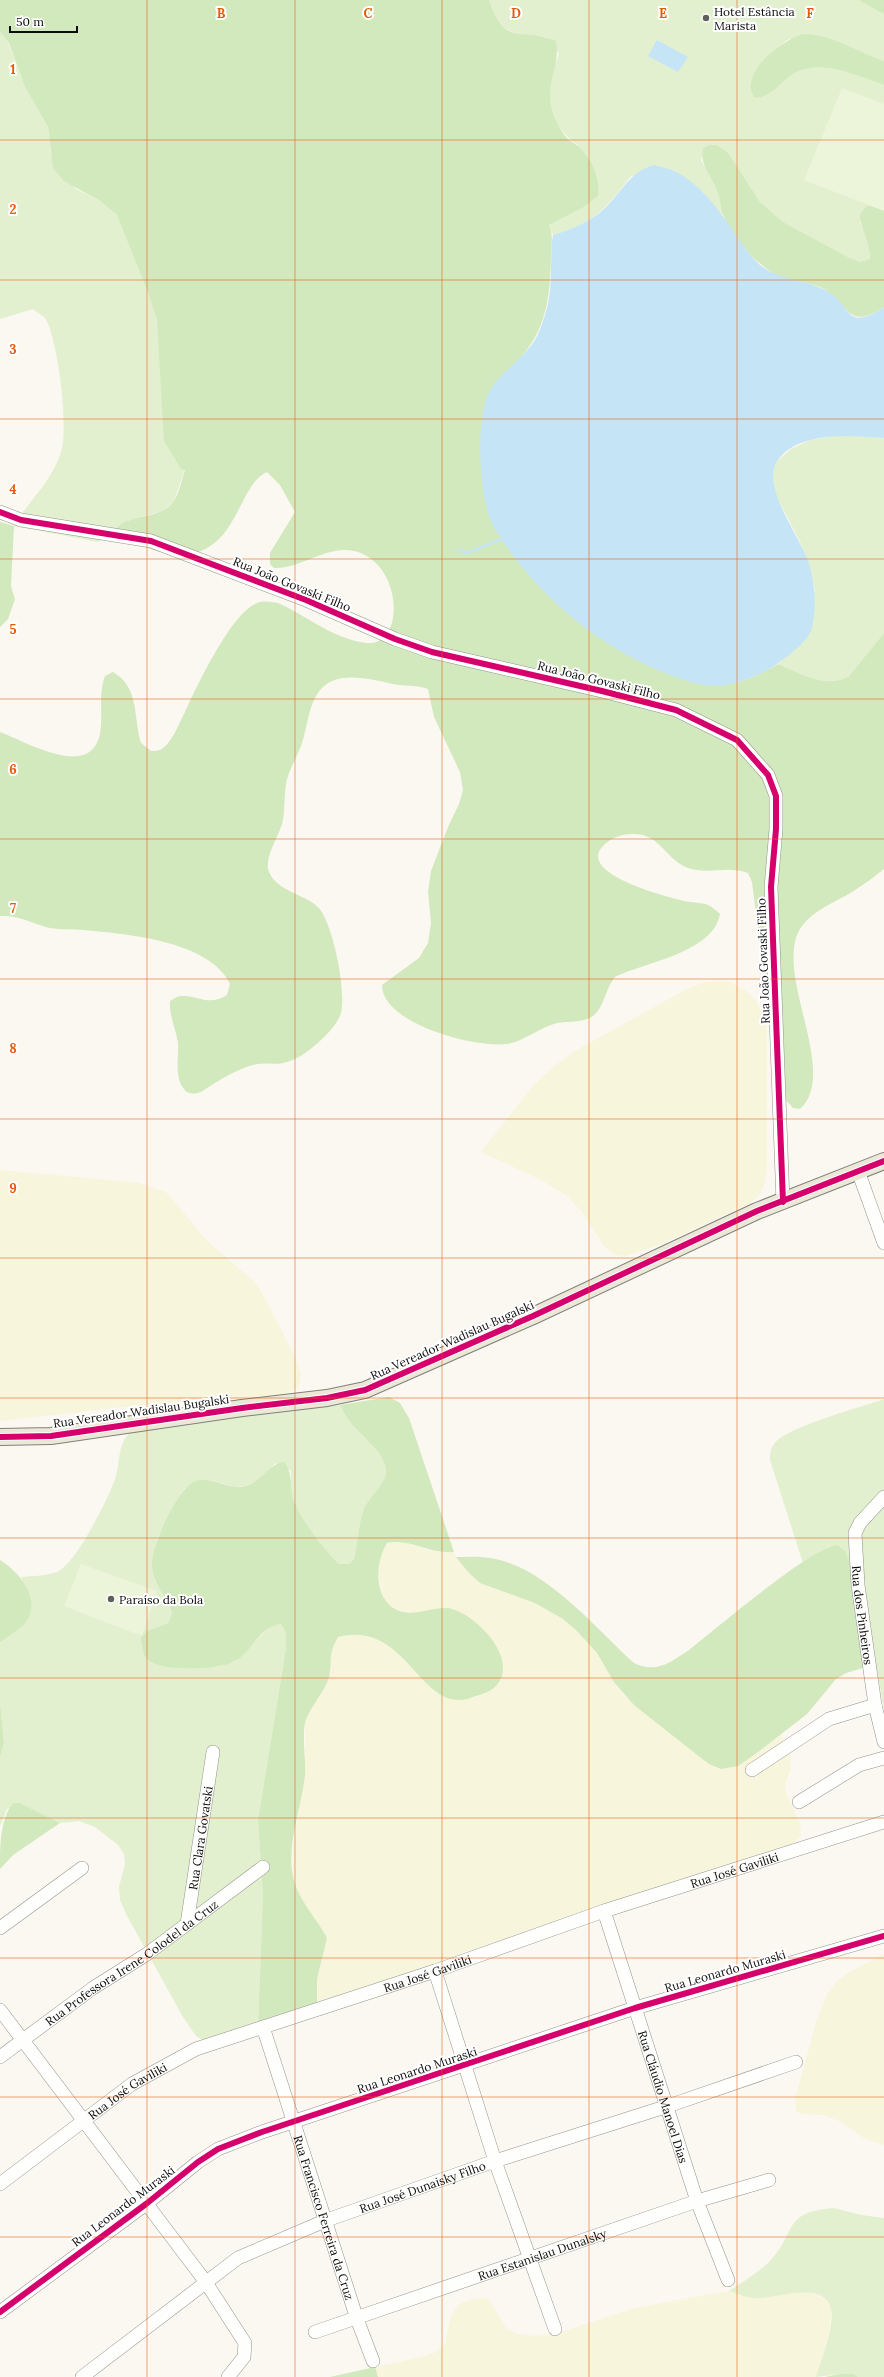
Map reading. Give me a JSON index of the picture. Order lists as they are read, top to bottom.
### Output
{
  "streets": {
    "main road": ["Rua Vereador Wadislau Bugalski"],
    "street": [
      "Rua João Govaski Filho",
      "Rua dos Pinheiros",
      "Rua Clara Govatski",
      "Rua José Gaviliki",
      "Rua Professora Irene Colodel da Cruz",
      "Rua Leonardo Muraski",
      "Rua Cláudio Manoel Dias",
      "Rua José Dunaisky Filho",
      "Rua Francisco Ferreira da Cruz",
      "Rua Estanislau Dunalsky"
    ]
  },
  "crossings": [
    ["Rua João Govaski Filho", "Rua Vereador Wadislau Bugalski"],
    ["Rua Clara Govatski", "Rua Professora Irene Colodel da Cruz"],
    ["Rua José Gaviliki", "Rua Cláudio Manoel Dias"],
    ["Rua José Gaviliki", "Rua Francisco Ferreira da Cruz"],
    ["Rua Leonardo Muraski", "Rua Cláudio Manoel Dias"],
    ["Rua Leonardo Muraski", "Rua Francisco Ferreira da Cruz"],
    ["Rua Cláudio Manoel Dias", "Rua José Dunaisky Filho"],
    ["Rua Cláudio Manoel Dias", "Rua Estanislau Dunalsky"],
    ["Rua José Dunaisky Filho", "Rua Francisco Ferreira da Cruz"],
    ["Rua Francisco Ferreira da Cruz", "Rua Estanislau Dunalsky"]
  ],
  "places": ["Hotel Estância Marista", "Paraíso da Bola"],
  "scale_bar": "50 m",
  "grid": {
    "columns": [
      "B",
      "C",
      "D",
      "E",
      "F"
    ],
    "rows": [
      "1",
      "2",
      "3",
      "4",
      "5",
      "6",
      "7",
      "8",
      "9"
    ]
  }
}
